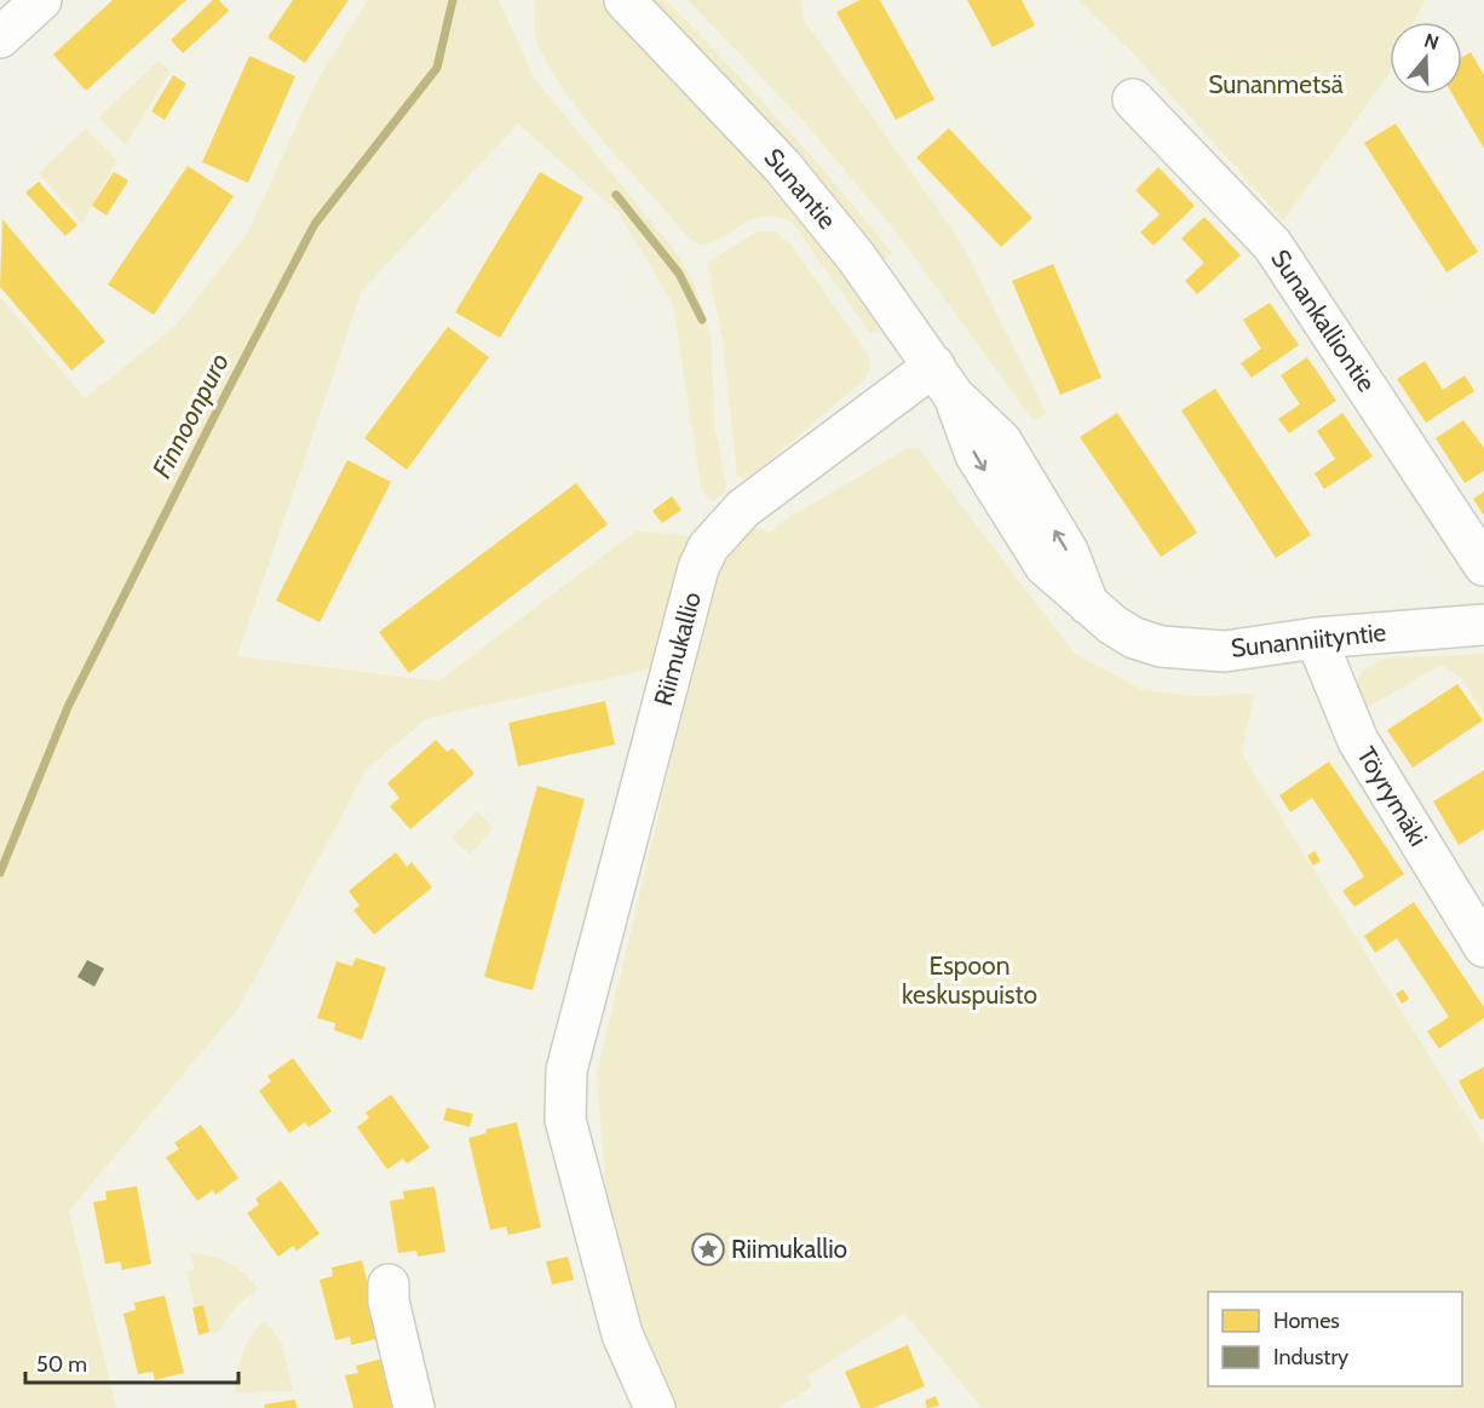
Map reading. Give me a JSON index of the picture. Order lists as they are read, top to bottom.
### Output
{
  "streets": {
    "street": [
      "Sunantie",
      "Sunankalliontie",
      "Sunanniityntie",
      "Riimukallio",
      "Töyrymäki"
    ]
  },
  "crossings": [
    ["Sunantie", "Sunanniityntie"],
    ["Sunantie", "Riimukallio"],
    ["Sunanniityntie", "Töyrymäki"]
  ],
  "water": ["Finnoonpuro"],
  "parks": ["Sunanmetsä", "Espoon keskuspuisto"],
  "places": {
    "place": ["Riimukallio"]
  },
  "legend": ["Homes", "Industry"],
  "scale_bar": "50 m",
  "north": "top"
}
